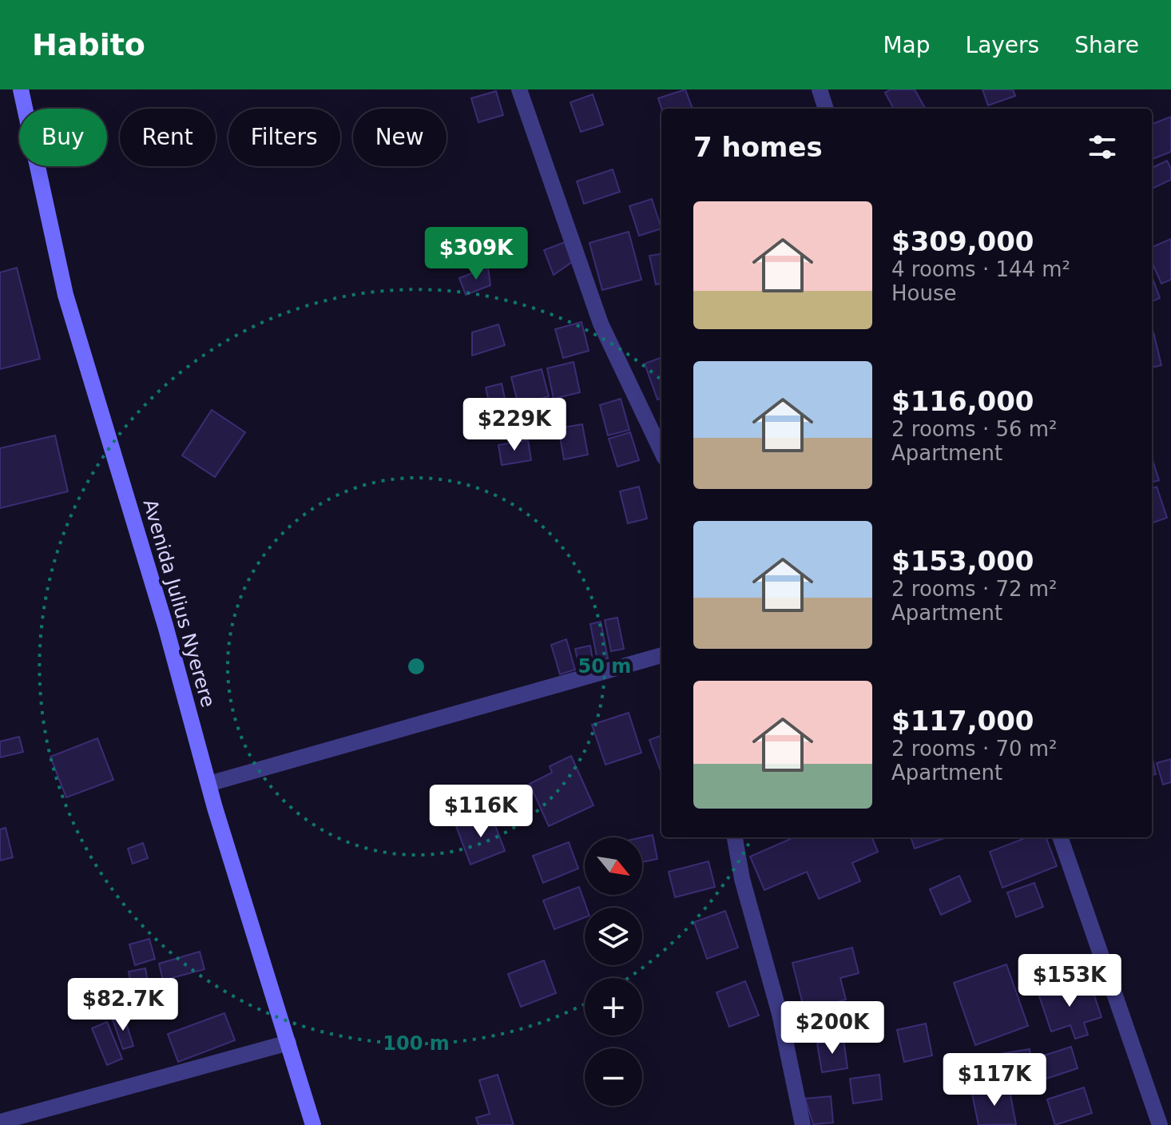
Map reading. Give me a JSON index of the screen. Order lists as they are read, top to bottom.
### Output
{
  "streets": {
    "street": ["Avenida Julius Nyerere"]
  },
  "north": "bottom right",
  "page": {
    "header": "Habito",
    "nav": ["Map", "Layers", "Share"],
    "chip": [
      "Buy",
      "Rent",
      "Filters",
      "New"
    ],
    "heading": "7 homes",
    "list": [
      {
        "name": "$309,000",
        "note": "4 rooms · 144 m² · House"
      },
      {
        "name": "$116,000",
        "note": "2 rooms · 56 m² · Apartment"
      },
      {
        "name": "$153,000",
        "note": "2 rooms · 72 m² · Apartment"
      },
      {
        "name": "$117,000",
        "note": "2 rooms · 70 m² · Apartment"
      }
    ],
    "price": [
      "$309K",
      "$229K",
      "$116K",
      "$153K",
      "$82.7K",
      "$200K",
      "$117K"
    ],
    "map_buttons": ["+", "−"]
  },
  "rings": ["50 m", "100 m"]
}
